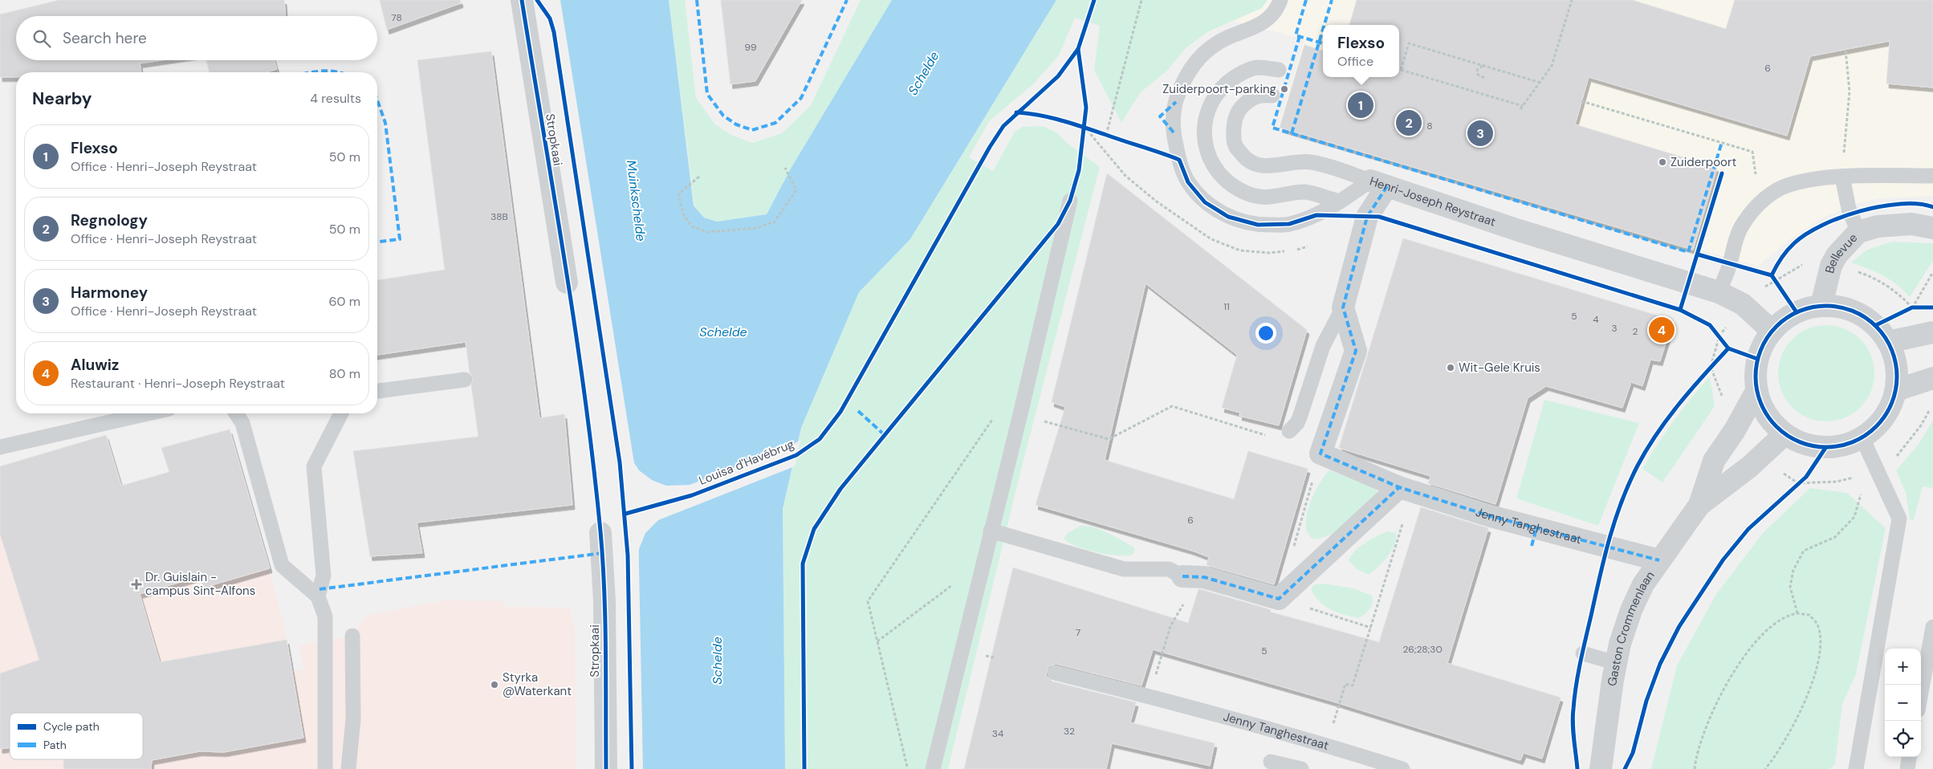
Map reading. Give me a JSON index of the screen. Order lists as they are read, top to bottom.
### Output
{
  "streets": {
    "street": [
      "Stropkaai",
      "Henri-Joseph Reystraat",
      "Bellevue",
      "Jenny Tanghestraat",
      "Gaston Crommenlaan"
    ],
    "cycle path": ["Louisa d'Havébrug"]
  },
  "crossings": [
    ["Henri-Joseph Reystraat", "Bellevue"],
    ["Henri-Joseph Reystraat", "Gaston Crommenlaan"],
    ["Bellevue", "Gaston Crommenlaan"],
    ["Jenny Tanghestraat", "Gaston Crommenlaan"]
  ],
  "water": ["Schelde", "Muinkschelde"],
  "places": {
    "other": [
      "Zuiderpoort-parking",
      "Zuiderpoort",
      "Wit-Gele Kruis",
      "Styrka @Waterkant"
    ],
    "health": ["Dr. Guislain - campus Sint-Alfons"]
  },
  "house_numbers": [
    "78",
    "99",
    "6",
    "8",
    "38B",
    "11",
    "5",
    "4",
    "3",
    "2",
    "6",
    "7",
    "26;28;30",
    "5",
    "32",
    "34"
  ],
  "legend": ["Cycle path", "Path"],
  "page": {
    "search": "Search here",
    "popup": ["Flexso", "Office"],
    "heading": ["Nearby", "4 results"],
    "pins": [
      "1",
      "2",
      "3",
      "4"
    ],
    "list": [
      {
        "mark": "1",
        "name": "Flexso",
        "note": "Office · Henri-Joseph Reystraat",
        "value": "50 m"
      },
      {
        "mark": "2",
        "name": "Regnology",
        "note": "Office · Henri-Joseph Reystraat",
        "value": "50 m"
      },
      {
        "mark": "3",
        "name": "Harmoney",
        "note": "Office · Henri-Joseph Reystraat",
        "value": "60 m"
      },
      {
        "mark": "4",
        "name": "Aluwiz",
        "note": "Restaurant · Henri-Joseph Reystraat",
        "value": "80 m"
      }
    ],
    "map_buttons": ["+", "−"]
  }
}
